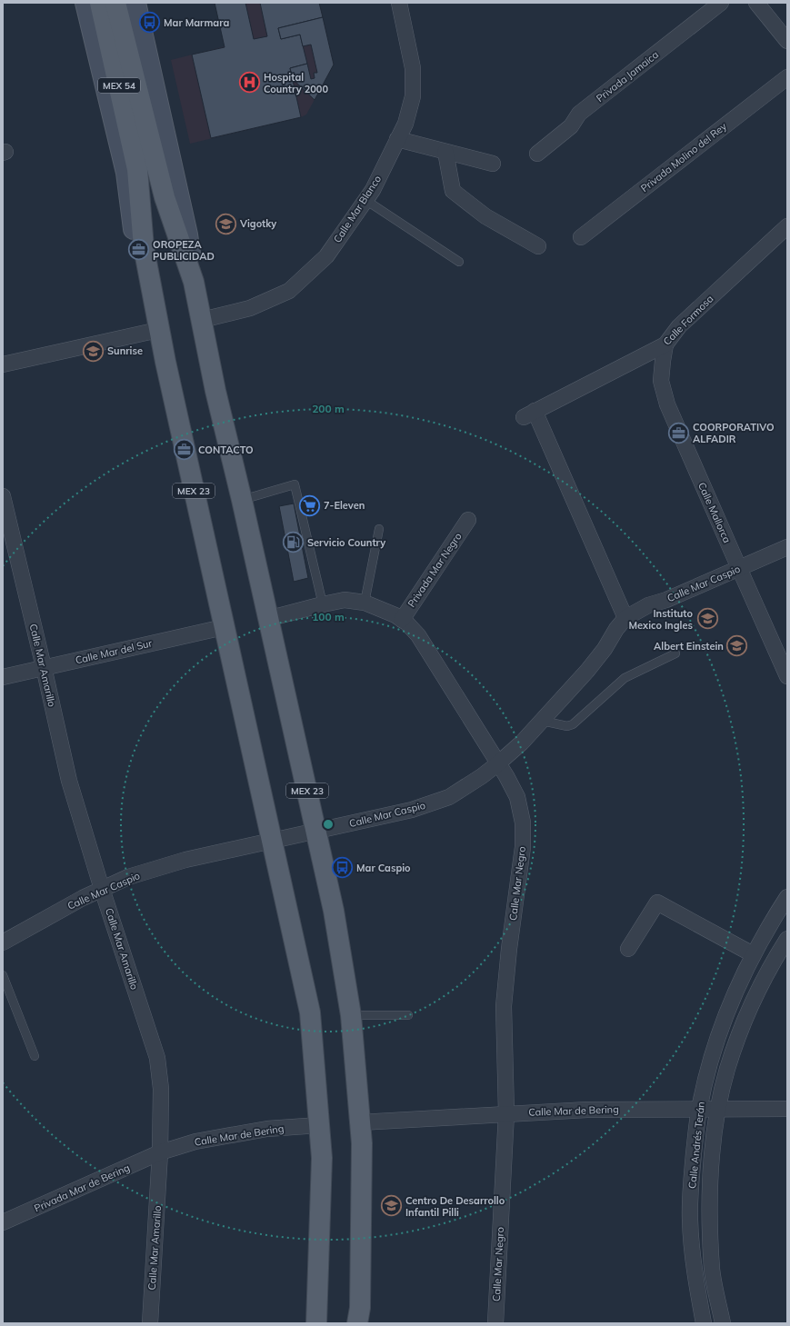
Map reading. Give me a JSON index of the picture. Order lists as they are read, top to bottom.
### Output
{
  "streets": {
    "main road": ["MEX 54", "MEX 23"],
    "street": [
      "Privada Jamaica",
      "Privada Molino del Rey",
      "Calle Mar Blanco",
      "Calle Formosa",
      "Calle Mallorca",
      "Privada Mar Negro",
      "Calle Mar Caspio",
      "Calle Mar del Sur",
      "Calle Mar Amarillo",
      "Calle Mar Negro",
      "Calle Mar de Bering",
      "Calle Andrés Terán",
      "Privada Mar de Bering"
    ]
  },
  "crossings": [
    ["MEX 54", "MEX 23"],
    ["Calle Mar Blanco", "MEX 23"],
    ["Calle Formosa", "Calle Mallorca"],
    ["Calle Formosa", "Calle Mar Caspio"],
    ["MEX 23", "Calle Mar Caspio"],
    ["MEX 23", "Calle Mar del Sur"],
    ["MEX 23", "Calle Mar Negro"],
    ["MEX 23", "Calle Mar de Bering"],
    ["Calle Mallorca", "Calle Mar Caspio"],
    ["Privada Mar Negro", "Calle Mar Negro"],
    ["Calle Mar Caspio", "Calle Mar Amarillo"],
    ["Calle Mar Caspio", "Calle Mar Negro"],
    ["Calle Mar del Sur", "Calle Mar Amarillo"],
    ["Calle Mar Amarillo", "Calle Mar de Bering"],
    ["Calle Mar Amarillo", "Privada Mar de Bering"],
    ["Calle Mar Negro", "Calle Mar de Bering"],
    ["Calle Mar de Bering", "Calle Andrés Terán"],
    ["Calle Mar de Bering", "Privada Mar de Bering"]
  ],
  "places": {
    "bus stop": ["Mar Marmara", "Mar Caspio"],
    "hospital": ["Hospital Country 2000"],
    "school or university": [
      "Vigotky",
      "Sunrise",
      "Instituto Mexico Ingles",
      "Albert Einstein",
      "Centro De Desarrollo Infantil Pilli"
    ],
    "office": ["OROPEZA PUBLICIDAD", "COORPORATIVO ALFADIR", "CONTACTO"],
    "supermarket": ["7-Eleven"],
    "fuel station": ["Servicio Country"]
  },
  "rings": ["200 m", "100 m"]
}
